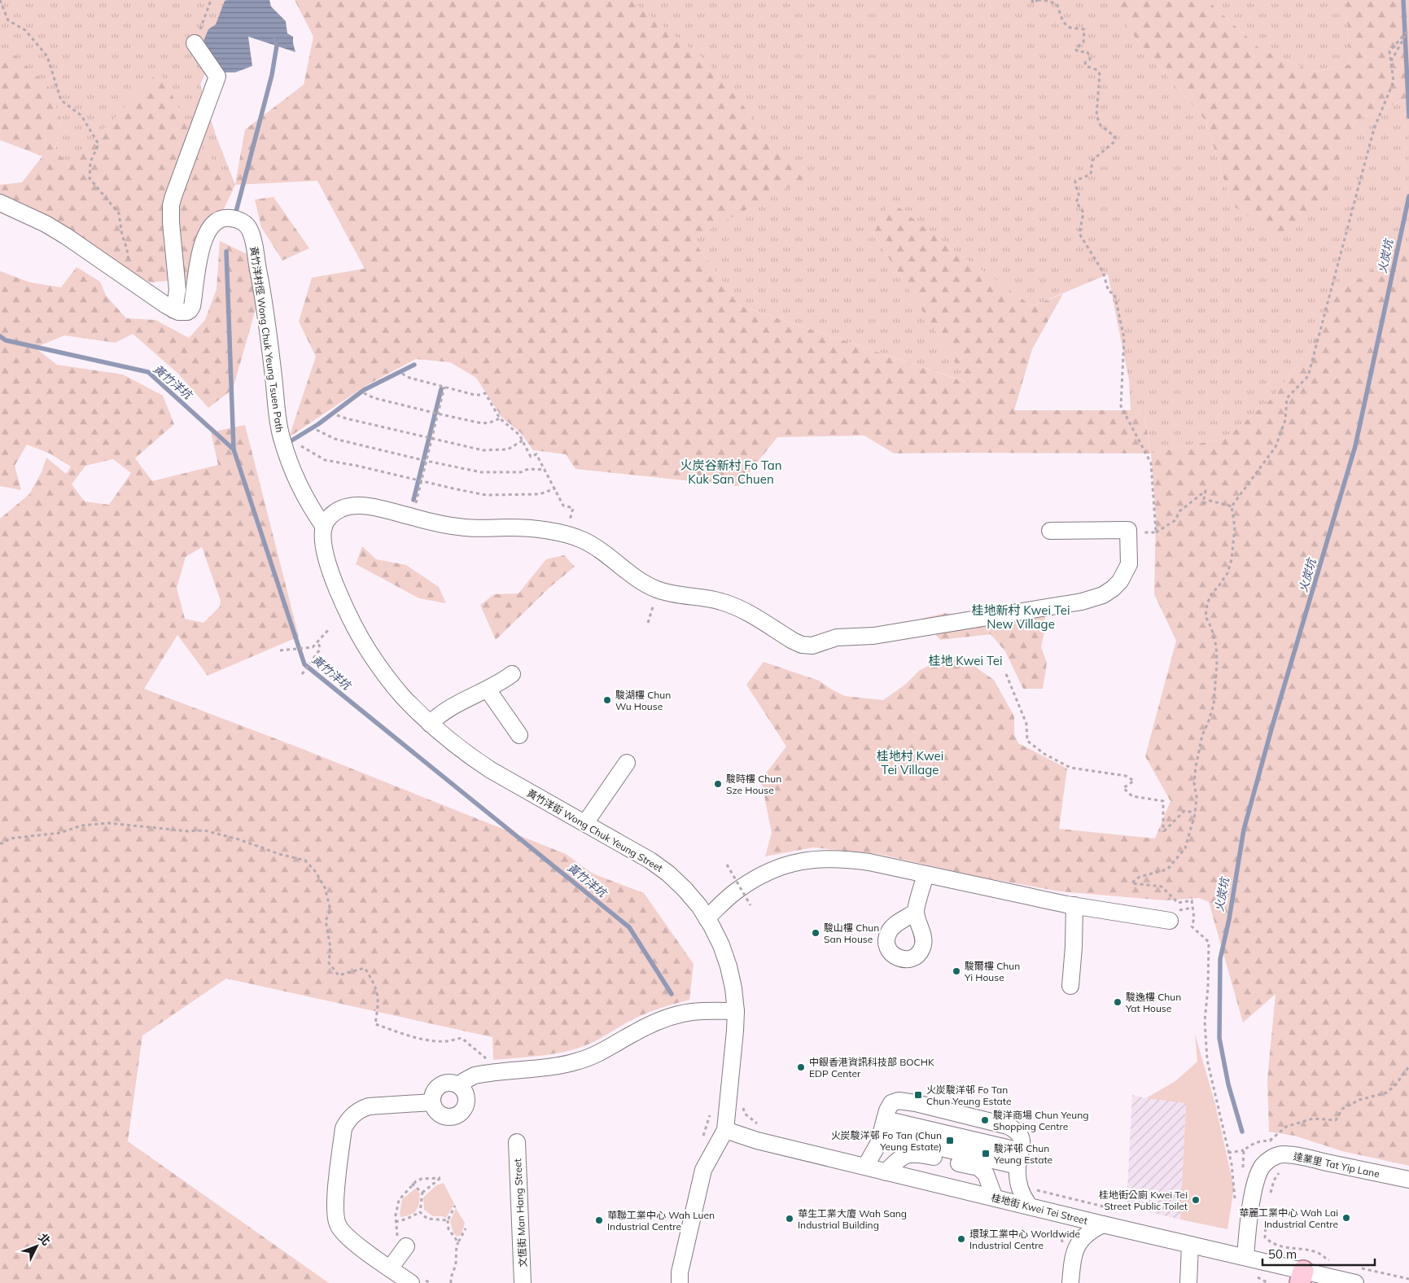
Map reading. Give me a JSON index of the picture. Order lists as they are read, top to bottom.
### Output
{
  "streets": {
    "street": [
      "黃竹洋村徑 Wong Chuk Yeung Tsuen Path",
      "黃竹洋街 Wong Chuk Yeung Street",
      "達業里 Tat Yip Lane",
      "桂地街 Kwei Tei Street",
      "文恆街 Man Hang Street"
    ]
  },
  "crossings": [
    ["黃竹洋村徑 Wong Chuk Yeung Tsuen Path", "黃竹洋街 Wong Chuk Yeung Street"],
    ["黃竹洋街 Wong Chuk Yeung Street", "桂地街 Kwei Tei Street"],
    ["達業里 Tat Yip Lane", "桂地街 Kwei Tei Street"]
  ],
  "districts": [
    "火炭谷新村 Fo Tan Kuk San Chuen",
    "桂地新村 Kwei Tei New Village",
    "桂地 Kwei Tei",
    "桂地村 Kwei Tei Village"
  ],
  "water": ["火炭坑", "黃竹洋坑"],
  "places": {
    "other": [
      "駿湖樓 Chun Wu House",
      "駿時樓 Chun Sze House",
      "駿山樓 Chun San House",
      "駿爾樓 Chun Yi House",
      "駿逸樓 Chun Yat House",
      "中銀香港資訊科技部 BOCHK EDP Center",
      "駿洋商場 Chun Yeung Shopping Centre",
      "桂地街公廁 Kwei Tei Street Public Toilet",
      "華麗工業中心 Wah Lai Industrial Centre",
      "華生工業大廈 Wah Sang Industrial Building",
      "華聯工業中心 Wah Luen Industrial Centre",
      "環球工業中心 Worldwide Industrial Centre"
    ],
    "transit": ["火炭駿洋邨 Fo Tan Chun Yeung Estate", "火炭駿洋邨 Fo Tan (Chun Yeung Estate)", "駿洋邨 Chun Yeung Estate"]
  },
  "scale_bar": "50 m",
  "north": "top right"
}
